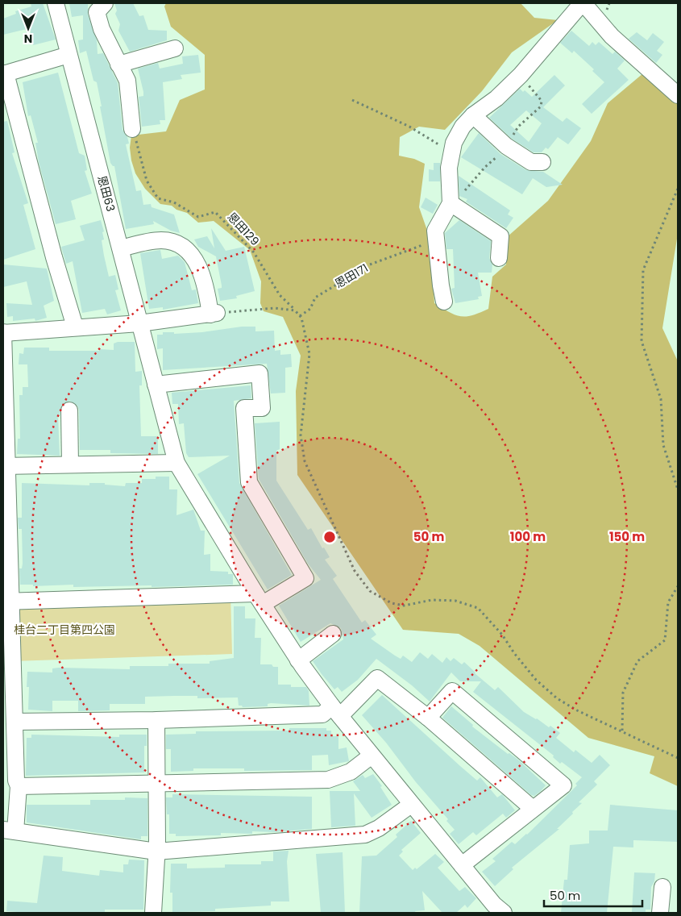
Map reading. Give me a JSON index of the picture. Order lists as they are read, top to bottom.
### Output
{
  "streets": {
    "street": ["恩田63"],
    "path": ["恩田129", "恩田171"]
  },
  "parks": ["桂台二丁目第四公園"],
  "scale_bar": "50 m",
  "north": "bottom",
  "rings": ["50 m", "100 m", "150 m"]
}
